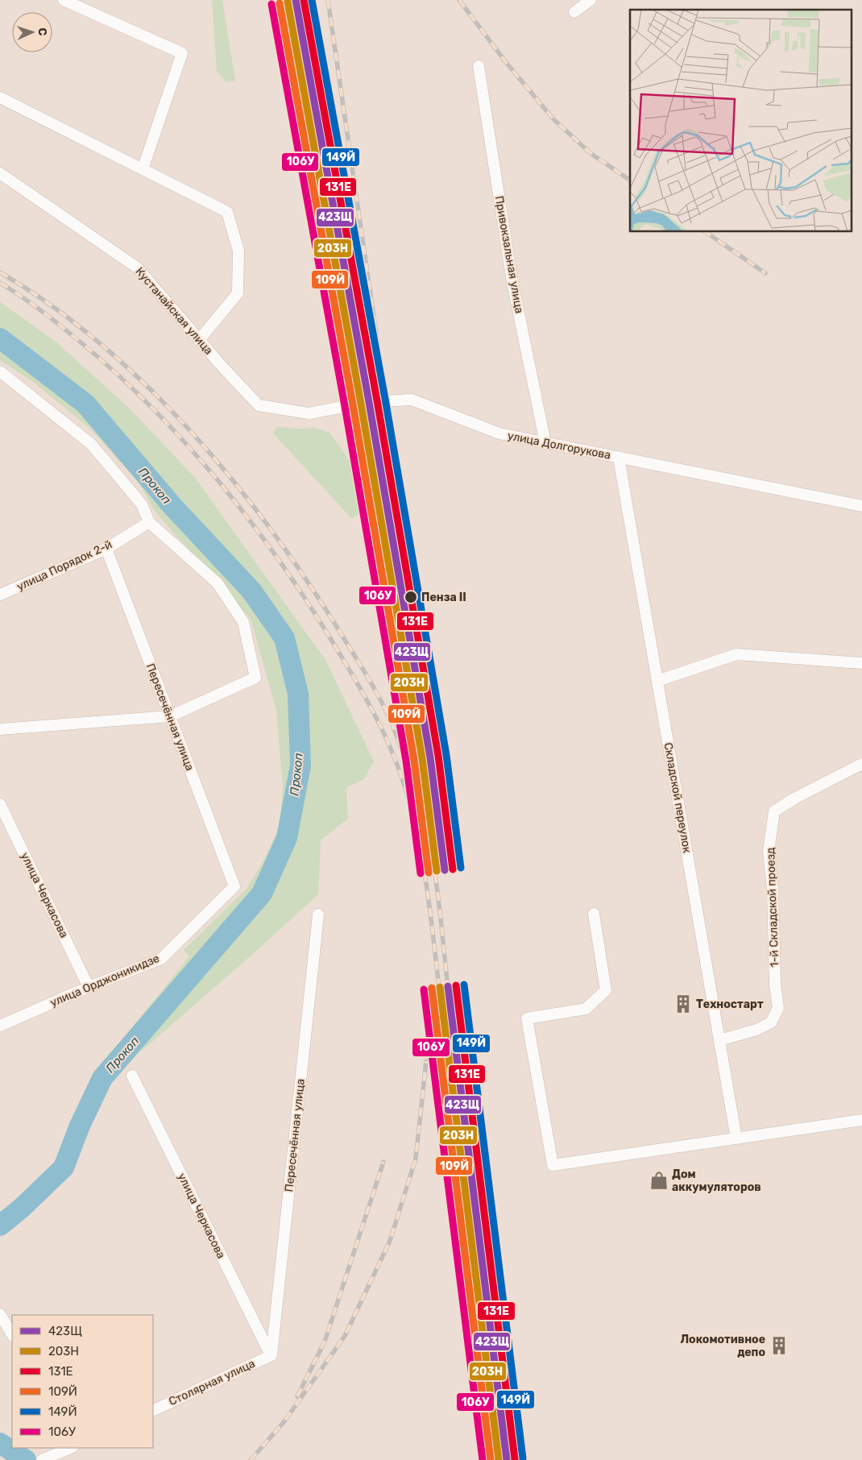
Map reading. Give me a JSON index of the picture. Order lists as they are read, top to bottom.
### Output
{
  "streets": {
    "street": [
      "Привокзальная улица",
      "Кустанайская улица",
      "улица Долгорукова",
      "улица Порядок 2-й",
      "Пересечённая улица",
      "Складской переулок",
      "улица Черкасова",
      "1-й Складской проезд",
      "улица Орджоникидзе",
      "Столярная улица"
    ]
  },
  "crossings": [
    ["Привокзальная улица", "улица Долгорукова"],
    ["Кустанайская улица", "улица Долгорукова"],
    ["улица Долгорукова", "Складской переулок"],
    ["улица Порядок 2-й", "Пересечённая улица"],
    ["Пересечённая улица", "улица Черкасова"],
    ["Пересечённая улица", "улица Орджоникидзе"],
    ["Пересечённая улица", "Столярная улица"],
    ["Складской переулок", "1-й Складской проезд"],
    ["улица Черкасова", "улица Орджоникидзе"],
    ["улица Черкасова", "Столярная улица"]
  ],
  "water": ["Прокоп"],
  "places": {
    "other": ["Пенза II"],
    "building": ["Техностарт", "Локомотивное депо"],
    "shop": ["Дом аккумуляторов"]
  },
  "lines": [
    "transit line 423Щ",
    "transit line 131Е",
    "transit line 149Й",
    "transit line 203Н",
    "transit line 109Й",
    "transit line 106У"
  ],
  "legend": [
    "423Щ",
    "203Н",
    "131Е",
    "109Й",
    "149Й",
    "106У"
  ],
  "north": "right"
}
